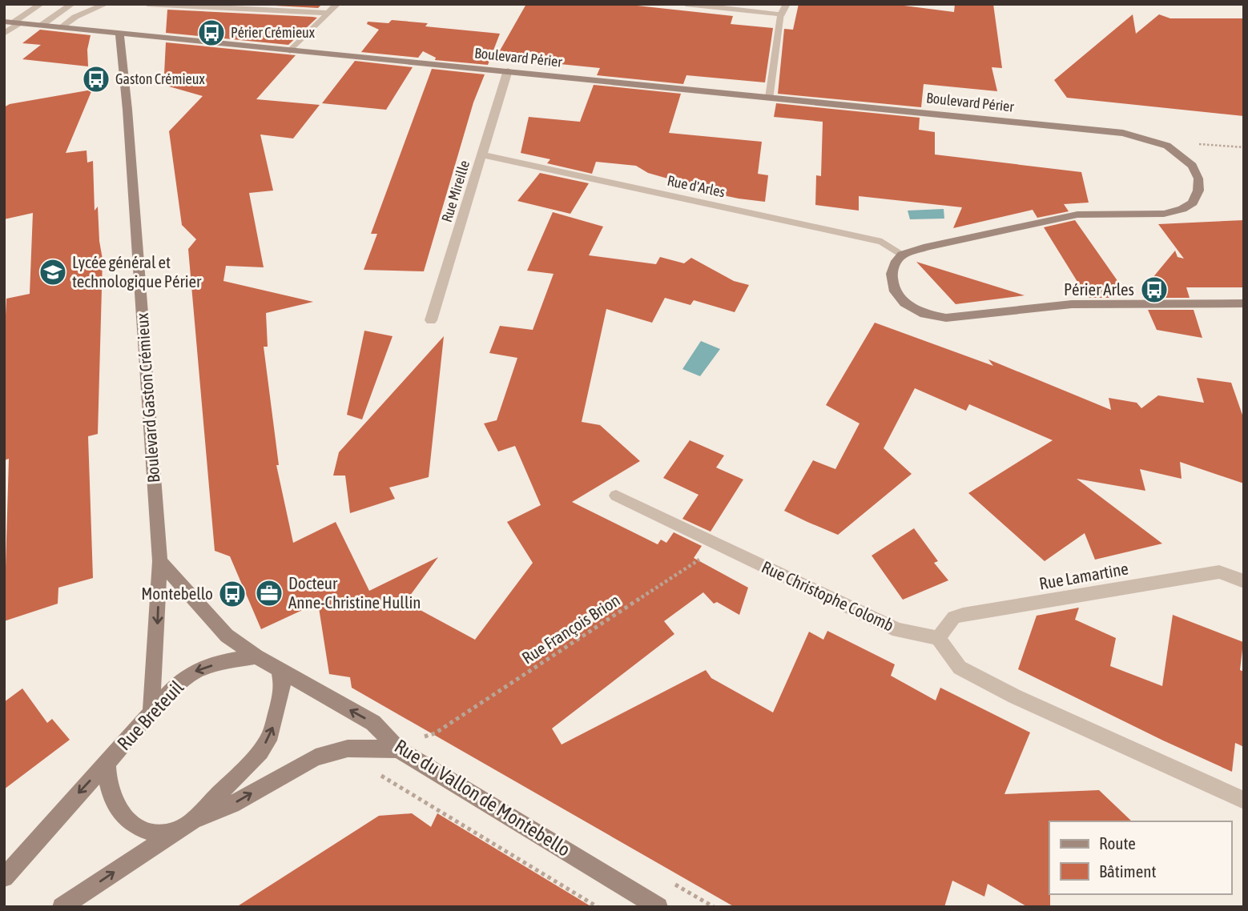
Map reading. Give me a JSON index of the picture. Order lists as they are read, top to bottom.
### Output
{
  "streets": {
    "street": [
      "Boulevard Périer",
      "Rue d'Arles",
      "Rue Mireille",
      "Boulevard Gaston Crémieux",
      "Rue Lamartine",
      "Rue Christophe Colomb",
      "Rue Breteuil",
      "Rue du Vallon de Montebello"
    ],
    "path": ["Rue François Brion"]
  },
  "crossings": [
    ["Boulevard Périer", "Rue d'Arles"],
    ["Boulevard Périer", "Rue Mireille"],
    ["Boulevard Périer", "Boulevard Gaston Crémieux"],
    ["Rue d'Arles", "Rue Mireille"],
    ["Boulevard Gaston Crémieux", "Rue Breteuil"],
    ["Rue Lamartine", "Rue Christophe Colomb"],
    ["Rue Christophe Colomb", "Rue François Brion"]
  ],
  "places": {
    "bus stop": [
      "Périer Crémieux",
      "Gaston Crémieux",
      "Périer Arles",
      "Montebello"
    ],
    "school or university": ["Lycée général et technologique Périer"],
    "office": ["Docteur Anne-Christine Hullin"]
  },
  "legend": ["Route", "Bâtiment"]
}
